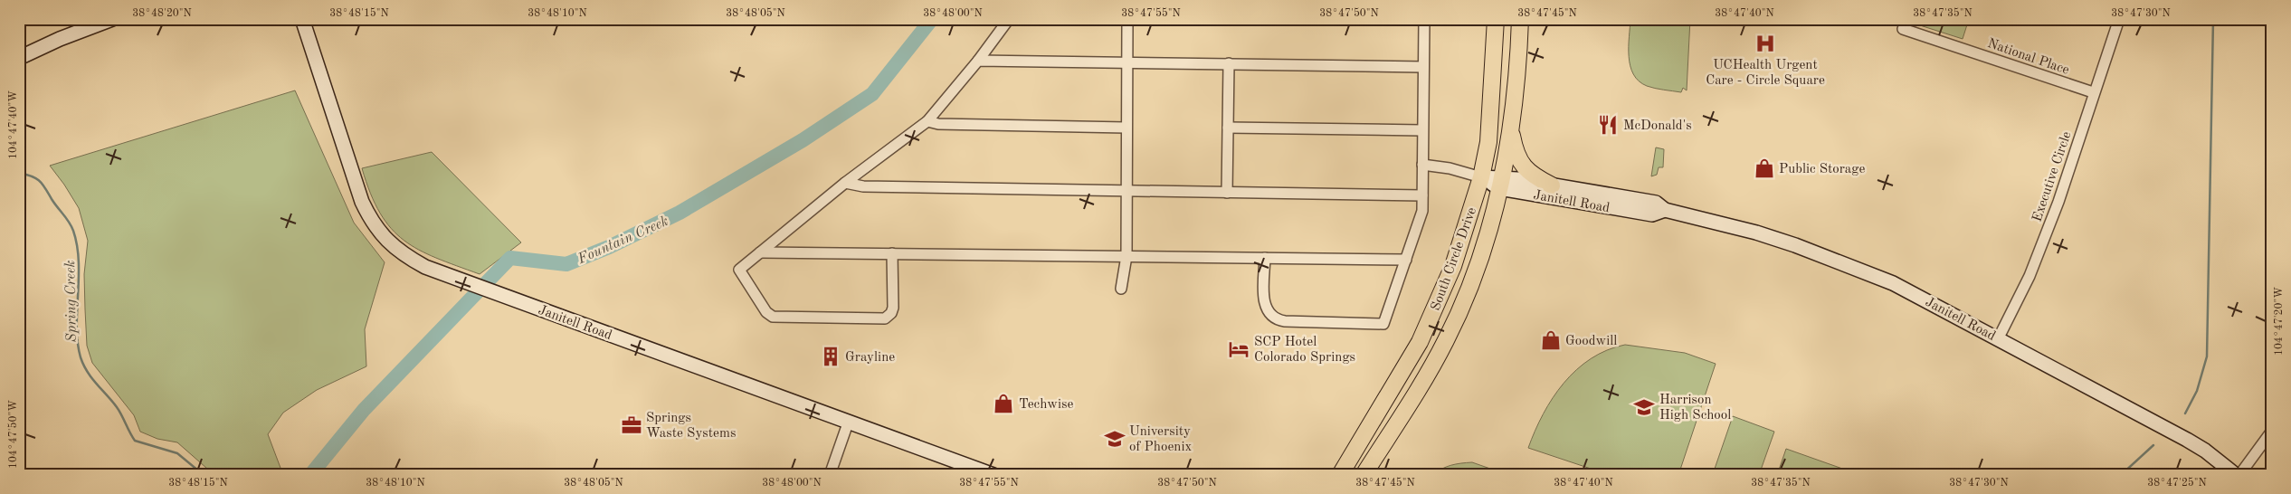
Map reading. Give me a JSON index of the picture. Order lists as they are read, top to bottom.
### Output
{
  "streets": {
    "main road": ["South Circle Drive"],
    "street": ["National Place", "Executive Circle", "Janitell Road"]
  },
  "crossings": [
    ["National Place", "Executive Circle"],
    ["Executive Circle", "Janitell Road"],
    ["Janitell Road", "South Circle Drive"]
  ],
  "water": ["Fountain Creek", "Spring Creek"],
  "places": {
    "hospital": ["UCHealth Urgent Care - Circle Square"],
    "restaurant": ["McDonald's"],
    "shop": ["Public Storage", "Goodwill", "Techwise"],
    "hotel": ["SCP Hotel Colorado Springs"],
    "building": ["Grayline"],
    "school or university": ["Harrison High School", "University of Phoenix"],
    "office": ["Springs Waste Systems"]
  },
  "coordinates": [
    "38°48'20\"N",
    "38°48'15\"N",
    "38°48'10\"N",
    "38°48'05\"N",
    "38°48'00\"N",
    "38°47'55\"N",
    "38°47'50\"N",
    "38°47'45\"N",
    "38°47'40\"N",
    "38°47'35\"N",
    "38°47'30\"N",
    "104°47'40\"W",
    "104°47'20\"W",
    "104°47'50\"W",
    "38°47'25\"N"
  ]
}
